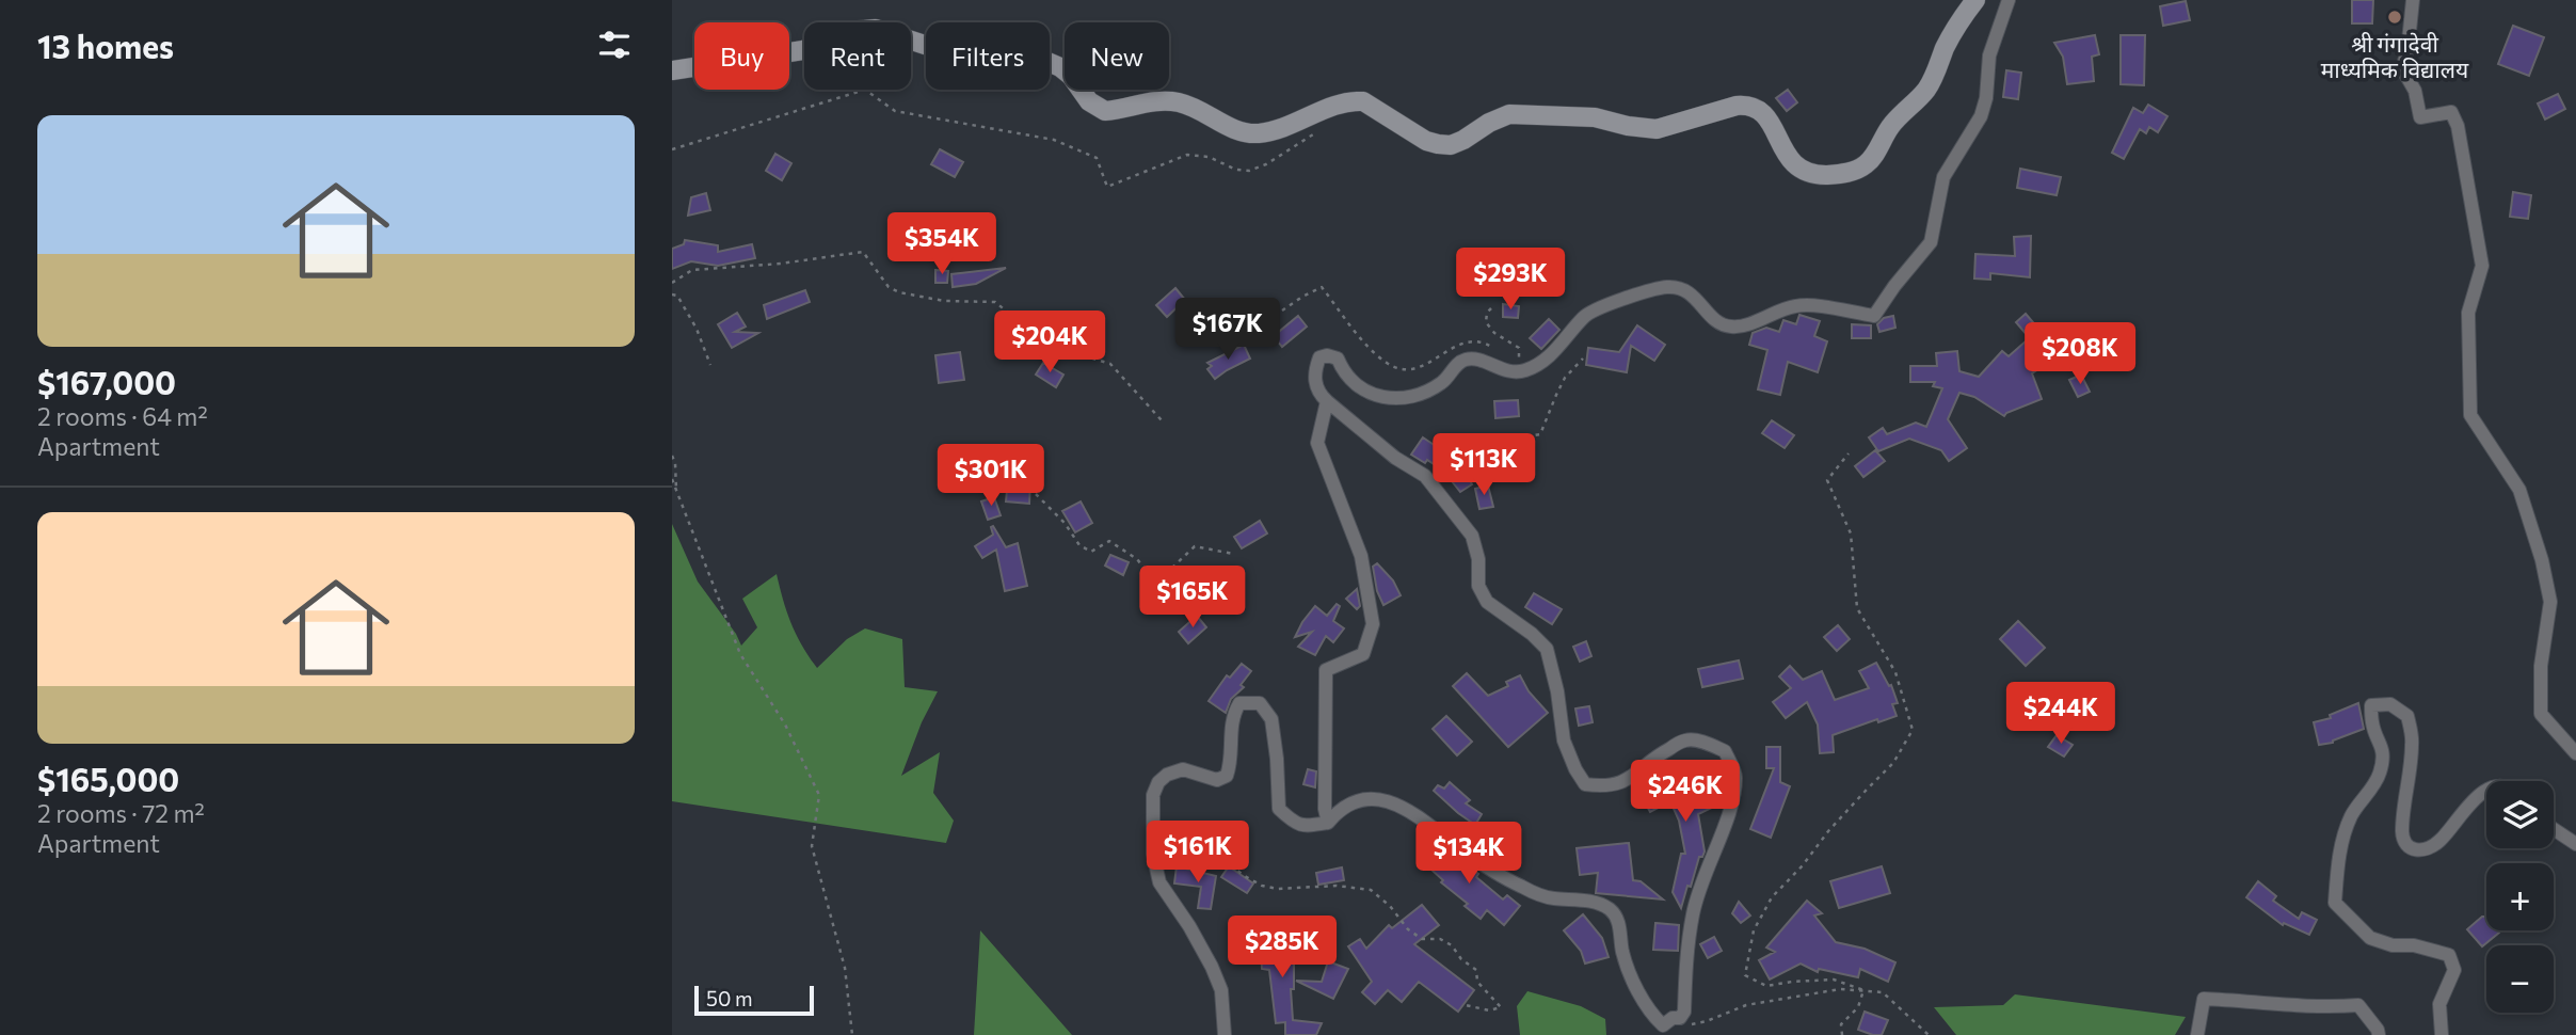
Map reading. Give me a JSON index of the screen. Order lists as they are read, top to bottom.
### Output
{
  "places": ["श्री गंगादेवी माध्यमिक विद्यालय"],
  "scale_bar": "50 m",
  "page": {
    "heading": "13 homes",
    "chip": [
      "Buy",
      "Rent",
      "Filters",
      "New"
    ],
    "list": [
      {
        "name": "$167,000",
        "note": "2 rooms · 64 m² · Apartment"
      },
      {
        "name": "$165,000",
        "note": "2 rooms · 72 m² · Apartment"
      }
    ],
    "price": [
      "$354K",
      "$293K",
      "$167K",
      "$204K",
      "$208K",
      "$113K",
      "$301K",
      "$165K",
      "$244K",
      "$246K",
      "$161K",
      "$134K",
      "$285K"
    ],
    "map_buttons": ["+", "−"],
    "scale": "50 m"
  }
}
